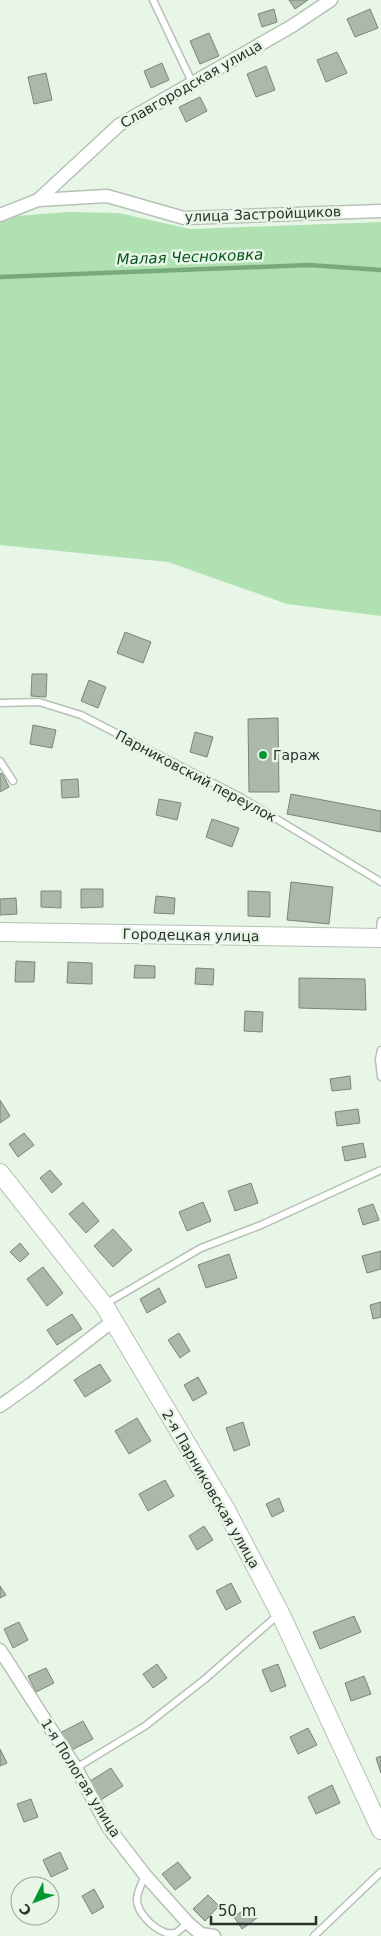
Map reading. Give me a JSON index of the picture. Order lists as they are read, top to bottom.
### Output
{
  "streets": {
    "street": [
      "Славгородская улица",
      "улица Застройщиков",
      "Городецкая улица",
      "2-я Парниковская улица",
      "1-я Пологая улица"
    ],
    "lane": ["Парниковский переулок"]
  },
  "crossings": [
    ["Славгородская улица", "улица Застройщиков"]
  ],
  "water": ["Малая Чесноковка"],
  "places": ["Гараж"],
  "scale_bar": "50 m",
  "north": "bottom left"
}
